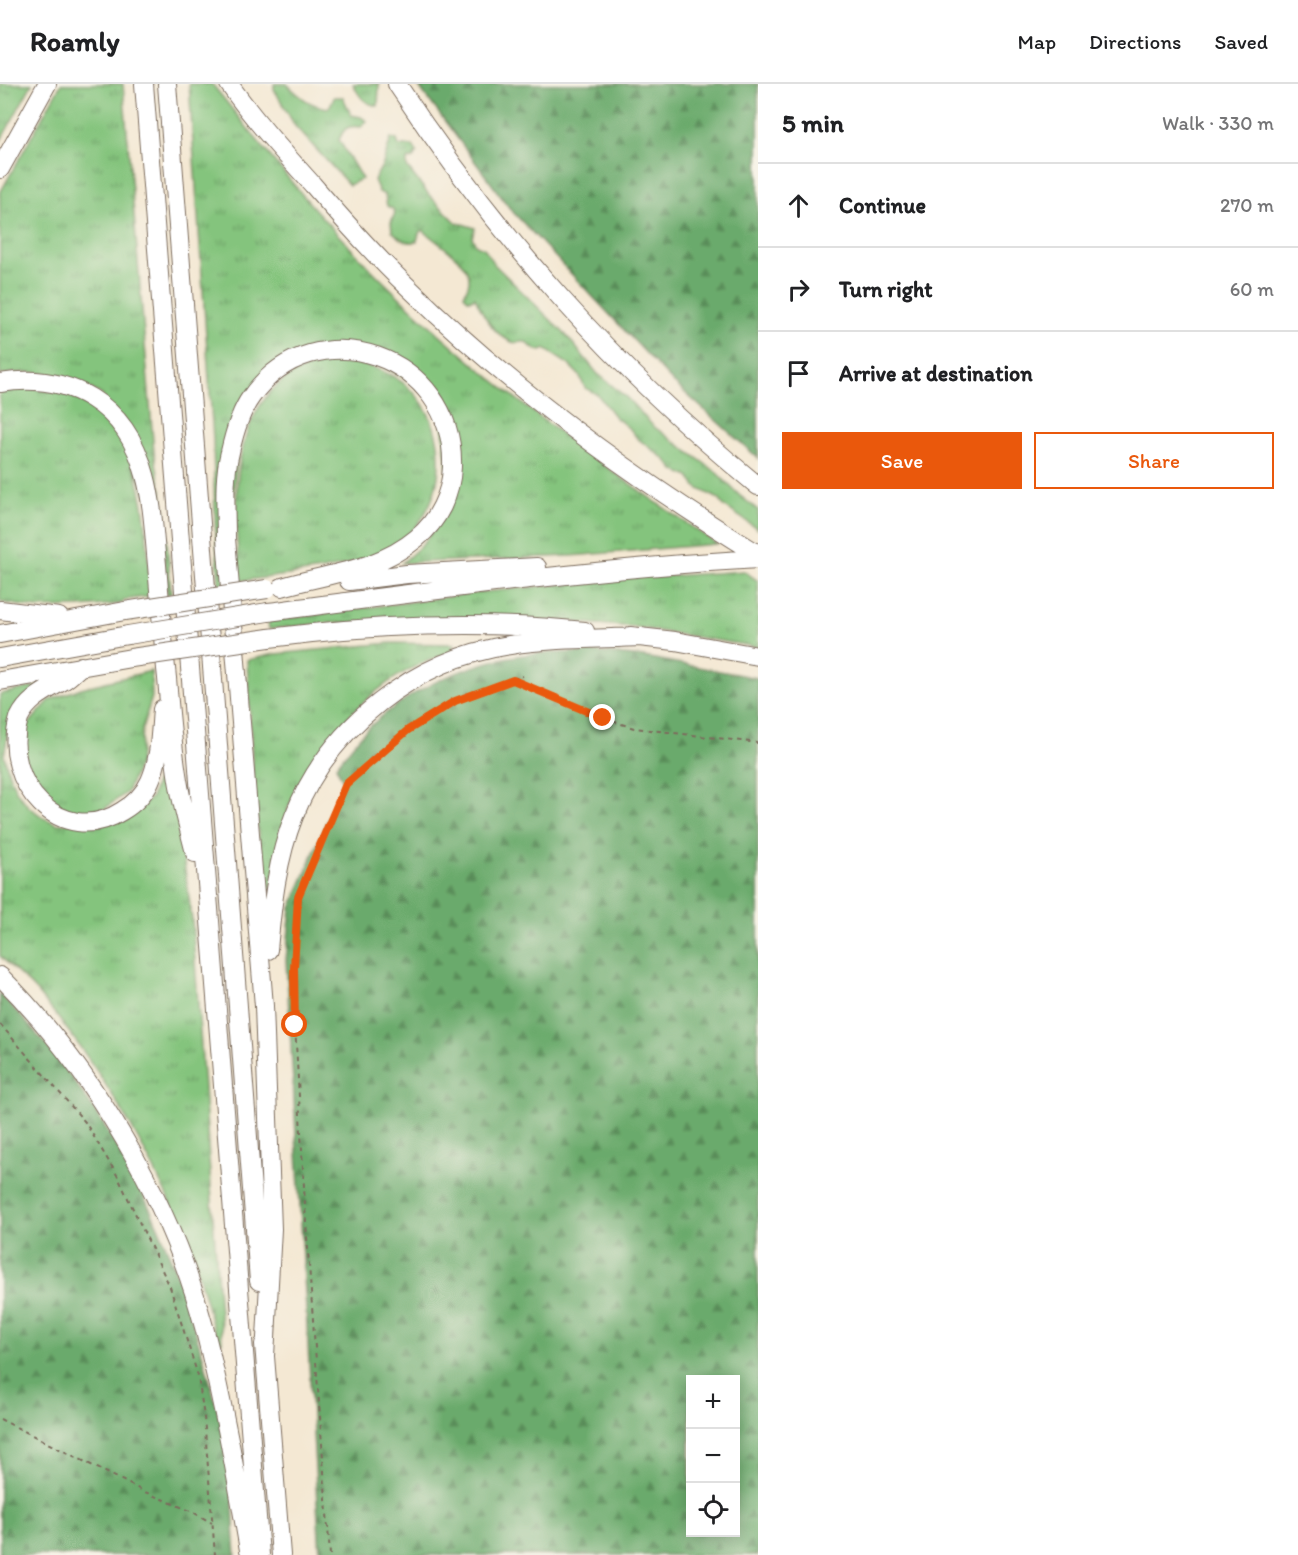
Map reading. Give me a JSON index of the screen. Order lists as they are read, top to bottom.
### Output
{
  "page": {
    "header": "Roamly",
    "nav": ["Map", "Directions", "Saved"],
    "heading": ["5 min", "Walk · 330 m"],
    "list": [
      ["Continue", "270 m"],
      ["Turn right", "60 m"],
      "Arrive at destination"
    ],
    "buttons": ["Save", "Share"],
    "map_buttons": ["+", "−"]
  }
}
